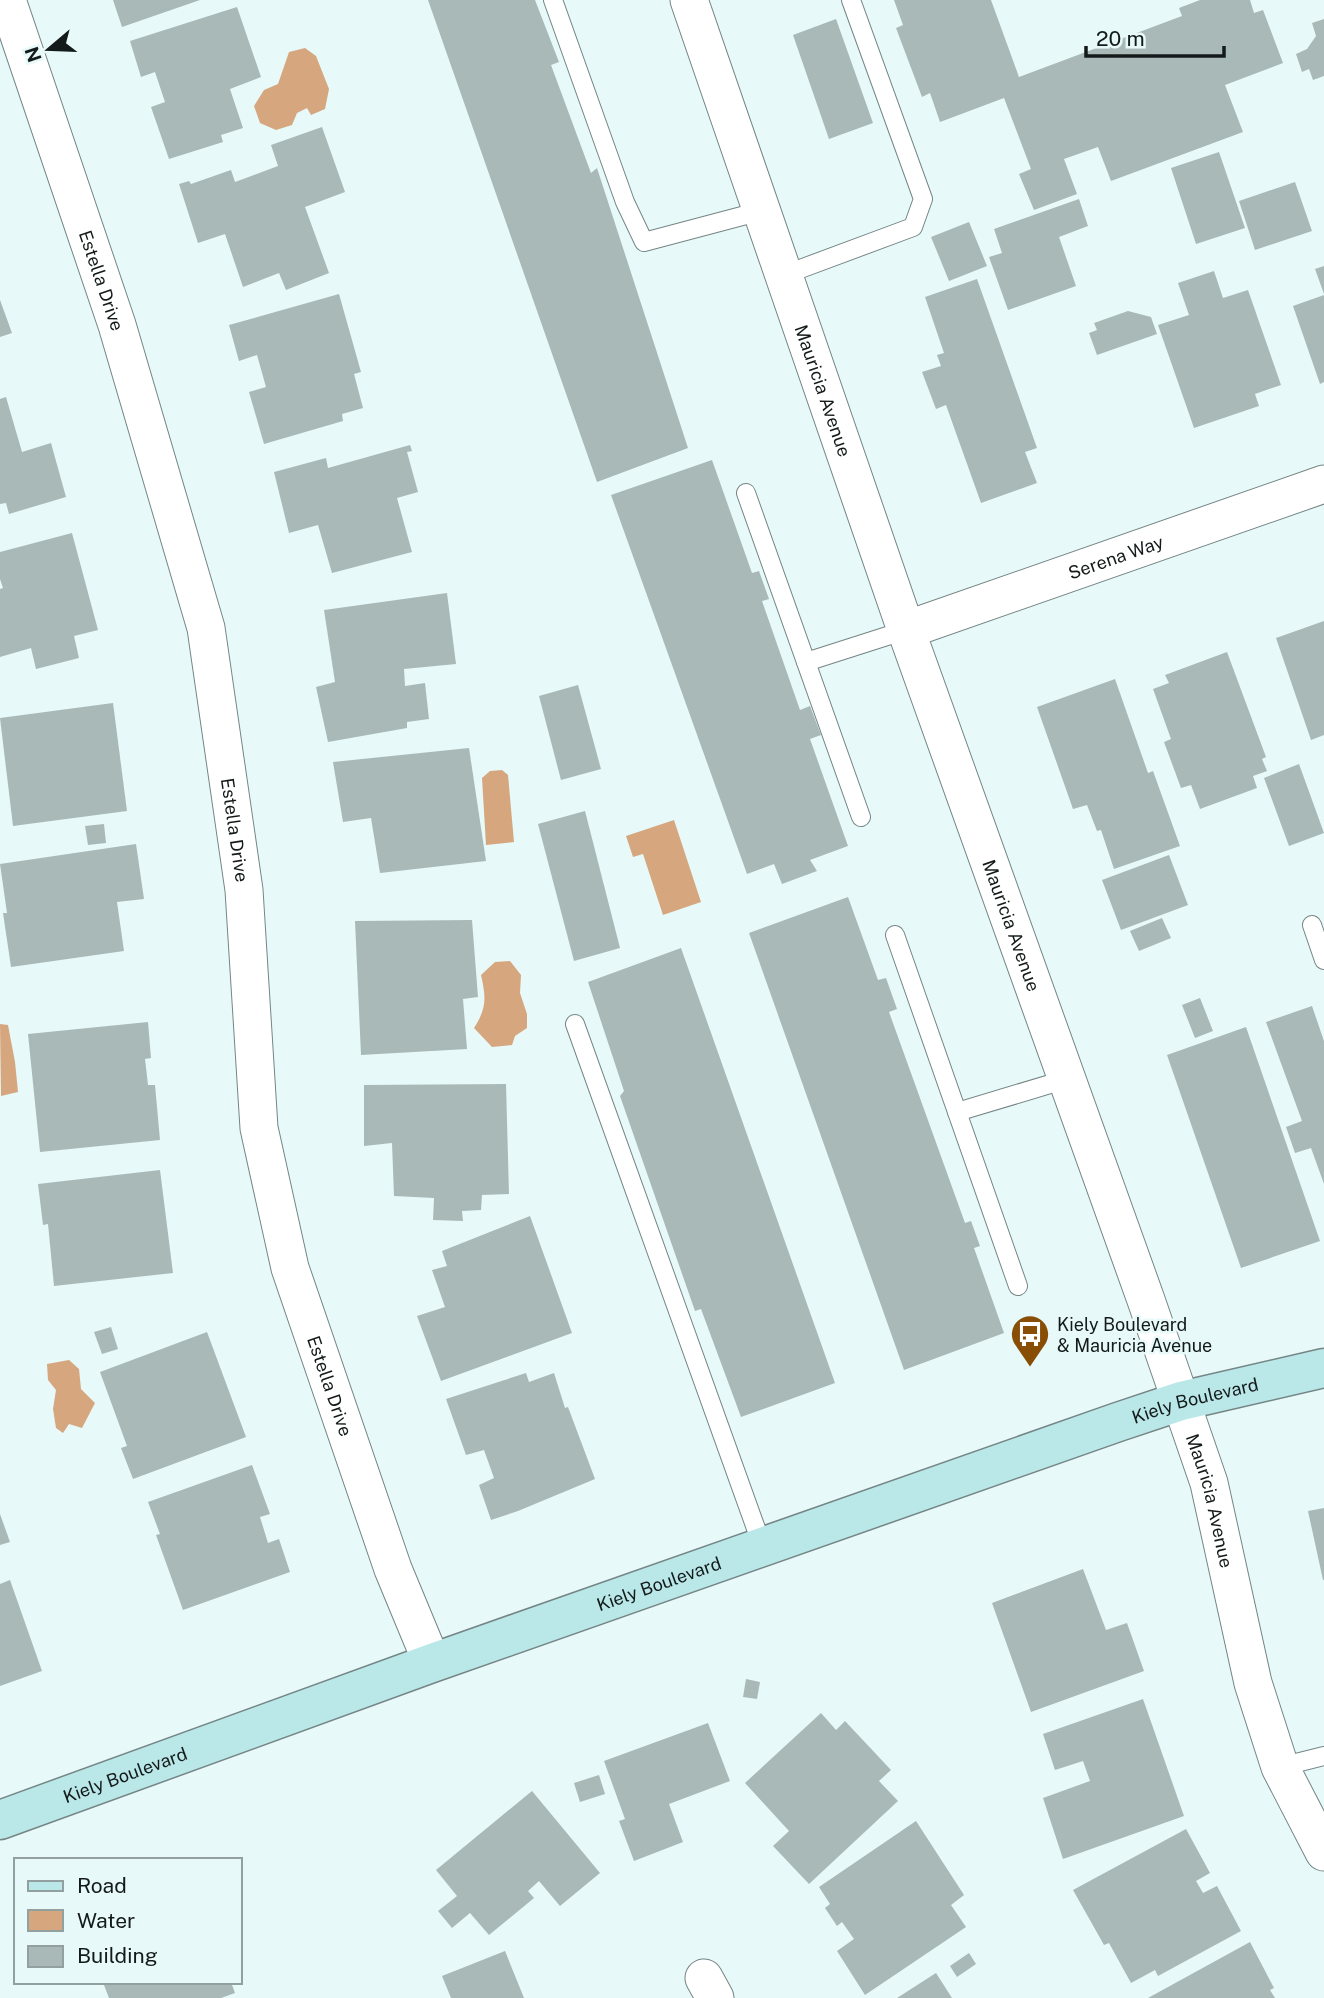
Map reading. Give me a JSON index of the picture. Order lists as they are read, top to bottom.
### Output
{
  "streets": {
    "main road": ["Kiely Boulevard"],
    "street": ["Estella Drive", "Mauricia Avenue", "Serena Way"]
  },
  "crossings": [
    ["Estella Drive", "Kiely Boulevard"],
    ["Mauricia Avenue", "Serena Way"],
    ["Mauricia Avenue", "Kiely Boulevard"]
  ],
  "places": {
    "bus stop": ["Kiely Boulevard & Mauricia Avenue"]
  },
  "legend": ["Road", "Water", "Building"],
  "scale_bar": "20 m",
  "north": "left"
}
